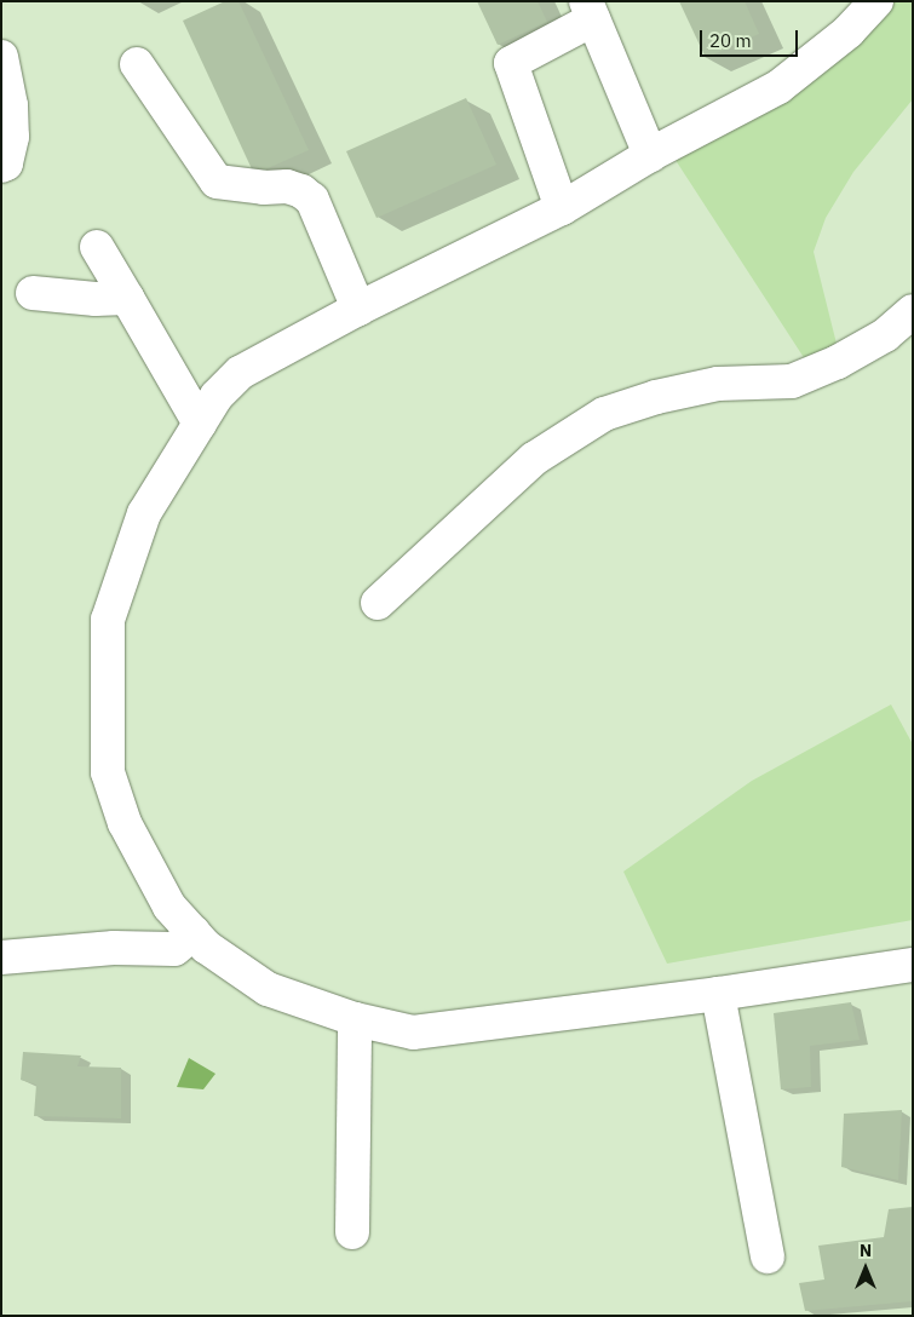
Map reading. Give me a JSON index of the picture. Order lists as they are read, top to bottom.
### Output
{
  "scale_bar": "20 m",
  "north": "top"
}
